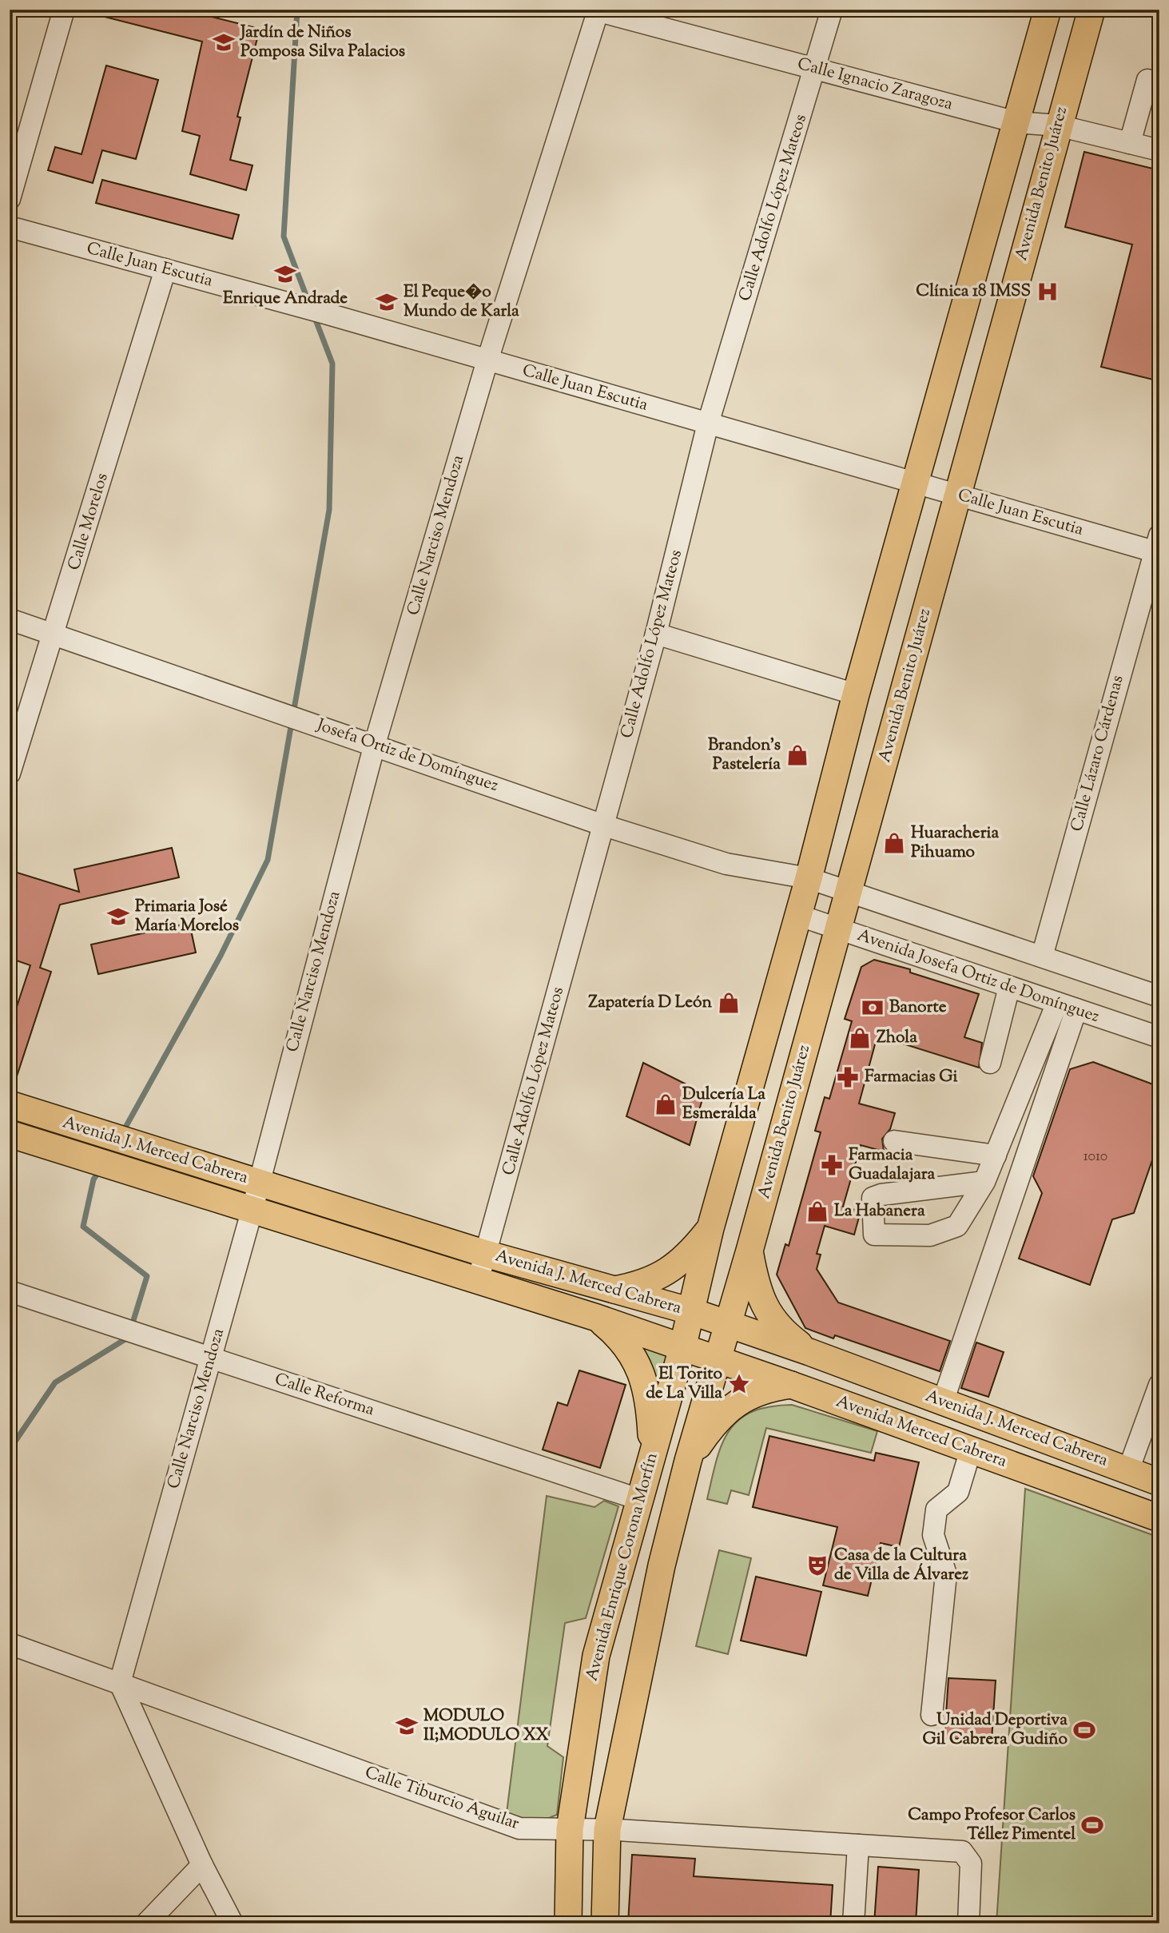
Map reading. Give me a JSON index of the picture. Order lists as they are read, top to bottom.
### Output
{
  "streets": {
    "main road": [
      "Avenida Benito Juárez",
      "Avenida J. Merced Cabrera",
      "Avenida Merced Cabrera",
      "Avenida Enrique Corona Morfín"
    ],
    "street": [
      "Calle Ignacio Zaragoza",
      "Calle Adolfo López Mateos",
      "Calle Juan Escutia",
      "Calle Morelos",
      "Calle Narciso Mendoza",
      "Calle Lázaro Cárdenas",
      "Josefa Ortiz de Domínguez",
      "Avenida Josefa Ortiz de Domínguez",
      "Calle Reforma",
      "Calle Tiburcio Aguilar"
    ]
  },
  "crossings": [
    ["Calle Ignacio Zaragoza", "Avenida Benito Juárez"],
    ["Calle Ignacio Zaragoza", "Calle Adolfo López Mateos"],
    ["Calle Ignacio Zaragoza", "Calle Narciso Mendoza"],
    ["Avenida Benito Juárez", "Calle Juan Escutia"],
    ["Avenida Benito Juárez", "Avenida Josefa Ortiz de Domínguez"],
    ["Avenida Benito Juárez", "Avenida J. Merced Cabrera"],
    ["Avenida Benito Juárez", "Avenida Merced Cabrera"],
    ["Calle Adolfo López Mateos", "Calle Juan Escutia"],
    ["Calle Adolfo López Mateos", "Josefa Ortiz de Domínguez"],
    ["Calle Adolfo López Mateos", "Avenida J. Merced Cabrera"],
    ["Calle Juan Escutia", "Calle Morelos"],
    ["Calle Juan Escutia", "Calle Narciso Mendoza"],
    ["Calle Juan Escutia", "Calle Lázaro Cárdenas"],
    ["Calle Morelos", "Josefa Ortiz de Domínguez"],
    ["Calle Narciso Mendoza", "Josefa Ortiz de Domínguez"],
    ["Calle Narciso Mendoza", "Avenida J. Merced Cabrera"],
    ["Calle Narciso Mendoza", "Calle Reforma"],
    ["Calle Narciso Mendoza", "Calle Tiburcio Aguilar"],
    ["Avenida J. Merced Cabrera", "Avenida Merced Cabrera"],
    ["Avenida J. Merced Cabrera", "Avenida Enrique Corona Morfín"],
    ["Calle Reforma", "Avenida Enrique Corona Morfín"],
    ["Avenida Merced Cabrera", "Avenida Enrique Corona Morfín"],
    ["Avenida Enrique Corona Morfín", "Calle Tiburcio Aguilar"]
  ],
  "places": {
    "school or university": [
      "Jardín de Niños Pomposa Silva Palacios",
      "Enrique Andrade",
      "El Peque�o Mundo de Karla",
      "Primaria José María Morelos",
      "MODULO II;MODULO XX"
    ],
    "hospital": ["Clínica 18 IMSS"],
    "shop": [
      "Brandon's Pastelería",
      "Huaracheria Pihuamo",
      "Zapatería D León",
      "Zhola",
      "Dulcería La Esmeralda",
      "La Habanera"
    ],
    "bank": ["Banorte"],
    "pharmacy": ["Farmacias Gi", "Farmacia Guadalajara"],
    "place": ["El Torito de La Villa"],
    "theatre": ["Casa de la Cultura de Villa de Álvarez"],
    "sports": ["Unidad Deportiva Gil Cabrera Gudiño", "Campo Profesor Carlos Téllez Pimentel"]
  },
  "house_numbers": ["1010"]
}
